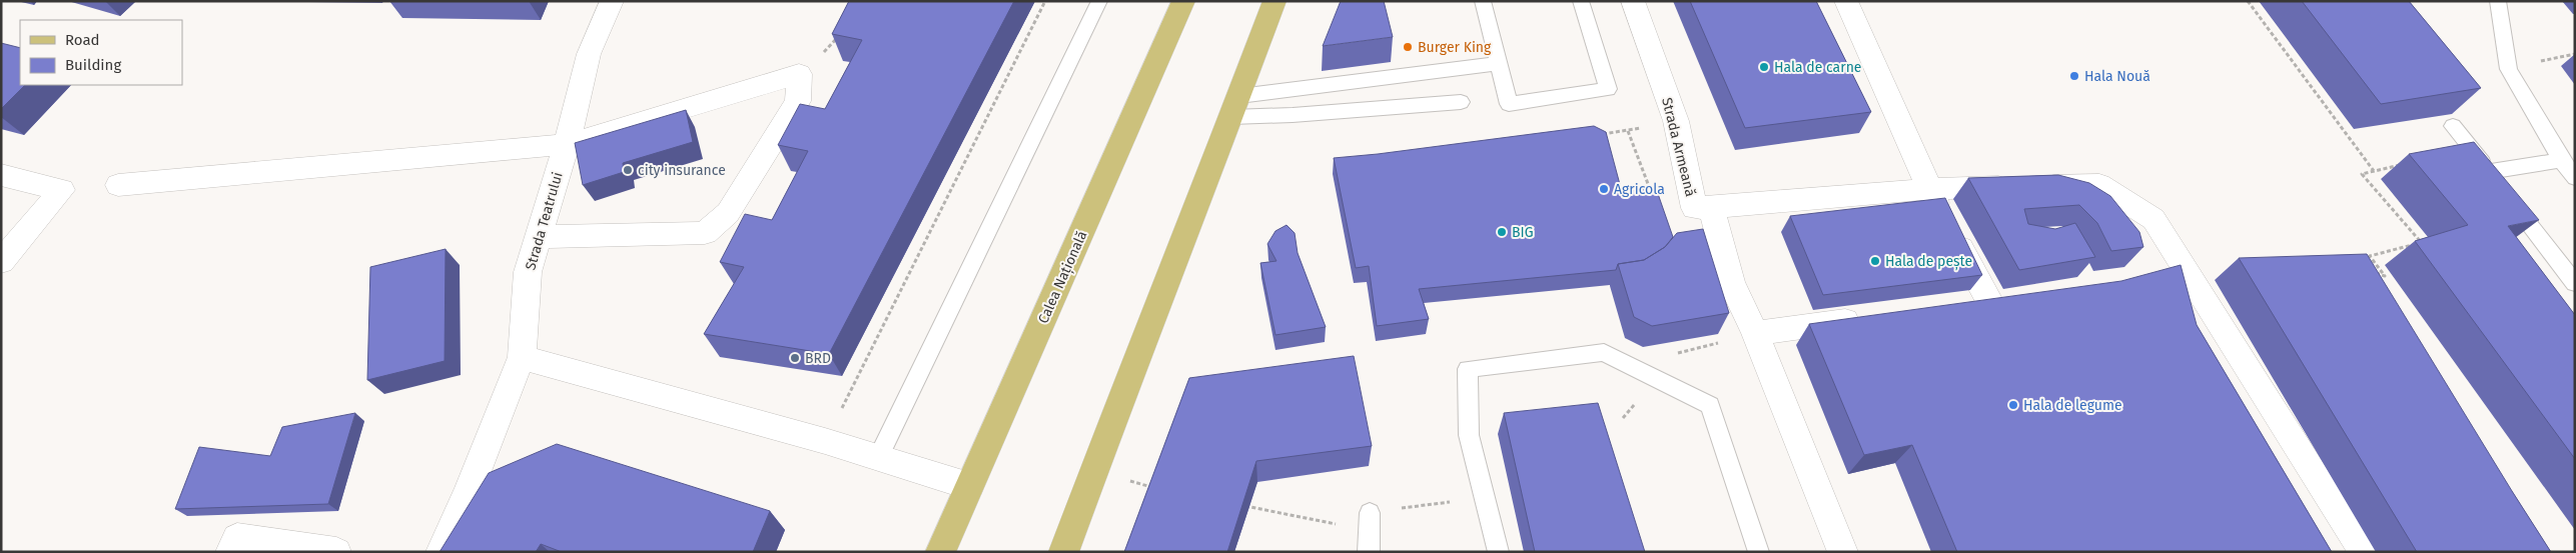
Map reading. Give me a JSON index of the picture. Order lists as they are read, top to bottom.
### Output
{
  "streets": {
    "main road": ["Calea Națională"],
    "street": ["Strada Armeană", "Strada Teatrului"]
  },
  "places": [
    "Burger King",
    "Hala de carne",
    "Hala Nouă",
    "city insurance",
    "Agricola",
    "BIG",
    "Hala de pește",
    "BRD",
    "Hala de legume"
  ],
  "legend": ["Road", "Building"]
}
